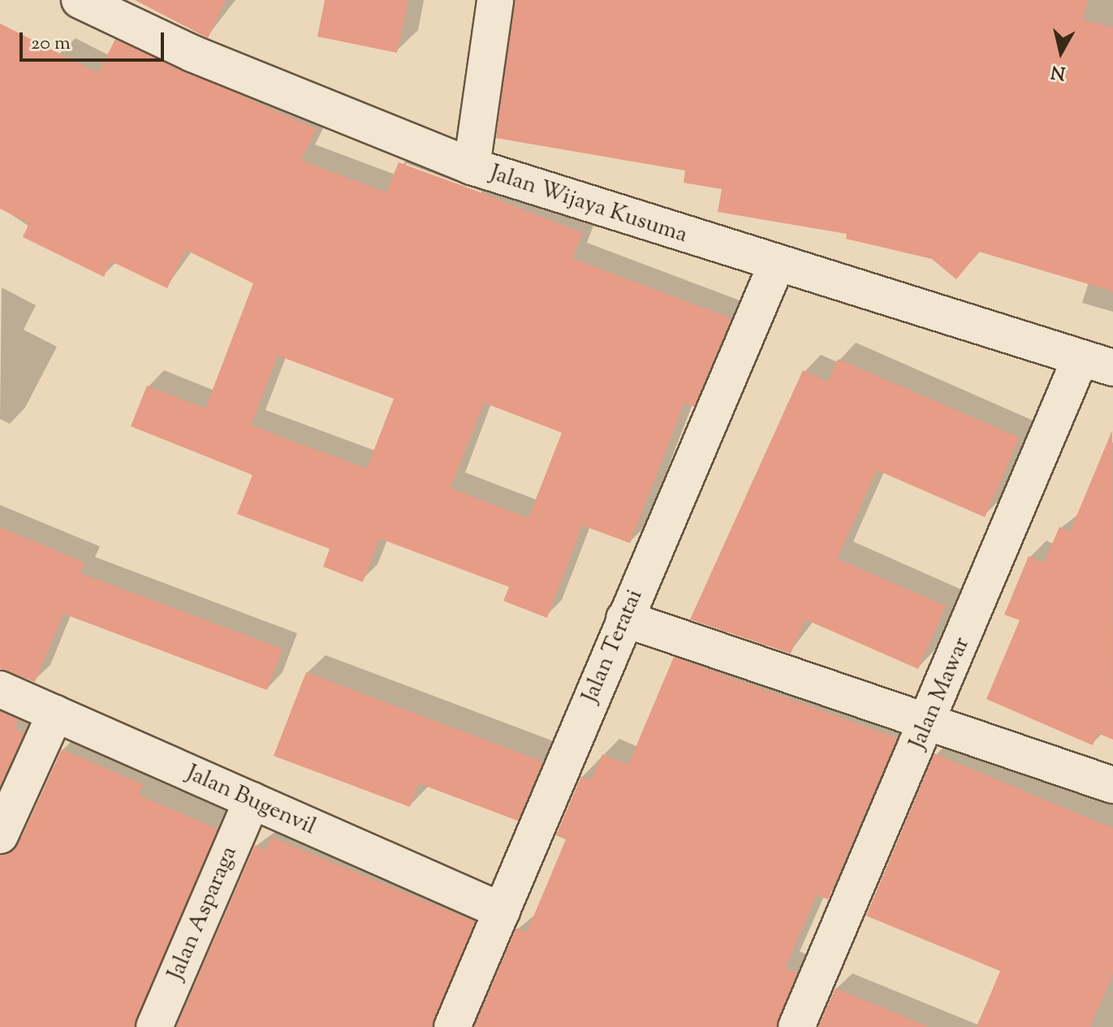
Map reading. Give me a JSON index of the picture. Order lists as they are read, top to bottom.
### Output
{
  "streets": {
    "street": [
      "Jalan Wijaya Kusuma",
      "Jalan Teratai",
      "Jalan Mawar",
      "Jalan Bugenvil",
      "Jalan Asparaga"
    ]
  },
  "crossings": [
    ["Jalan Wijaya Kusuma", "Jalan Teratai"],
    ["Jalan Wijaya Kusuma", "Jalan Mawar"],
    ["Jalan Teratai", "Jalan Bugenvil"],
    ["Jalan Bugenvil", "Jalan Asparaga"]
  ],
  "scale_bar": "20 m",
  "north": "bottom"
}
